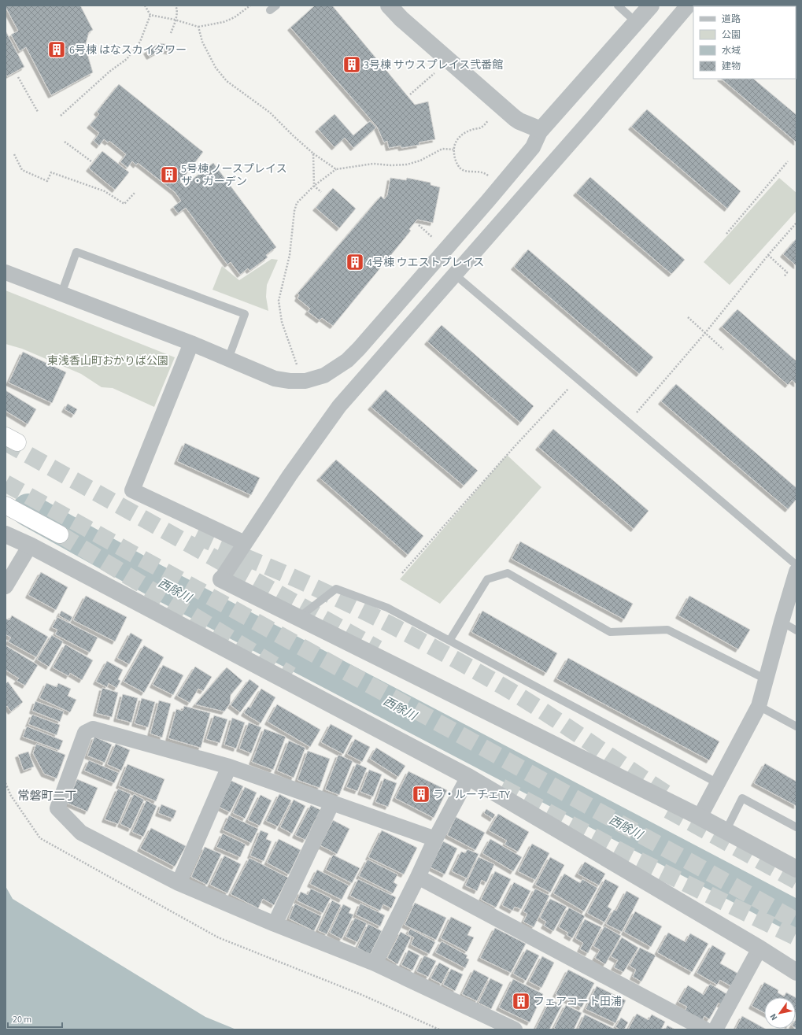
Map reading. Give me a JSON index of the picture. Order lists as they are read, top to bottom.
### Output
{
  "districts": ["常磐町二丁"],
  "water": ["西除川"],
  "parks": ["東浅香山町おかりば公園"],
  "places": {
    "building": [
      "6号棟 はなスカイタワー",
      "3号棟 サウスプレイス弐番館",
      "5号棟 ノースプレイス ザ・ガーデン",
      "4号棟 ウエストプレイス",
      "ラ・ルーチェTY",
      "フェアコート田浦"
    ]
  },
  "legend": [
    "道路",
    "公園",
    "水域",
    "建物"
  ],
  "scale_bar": "20 m",
  "north": "bottom left"
}
